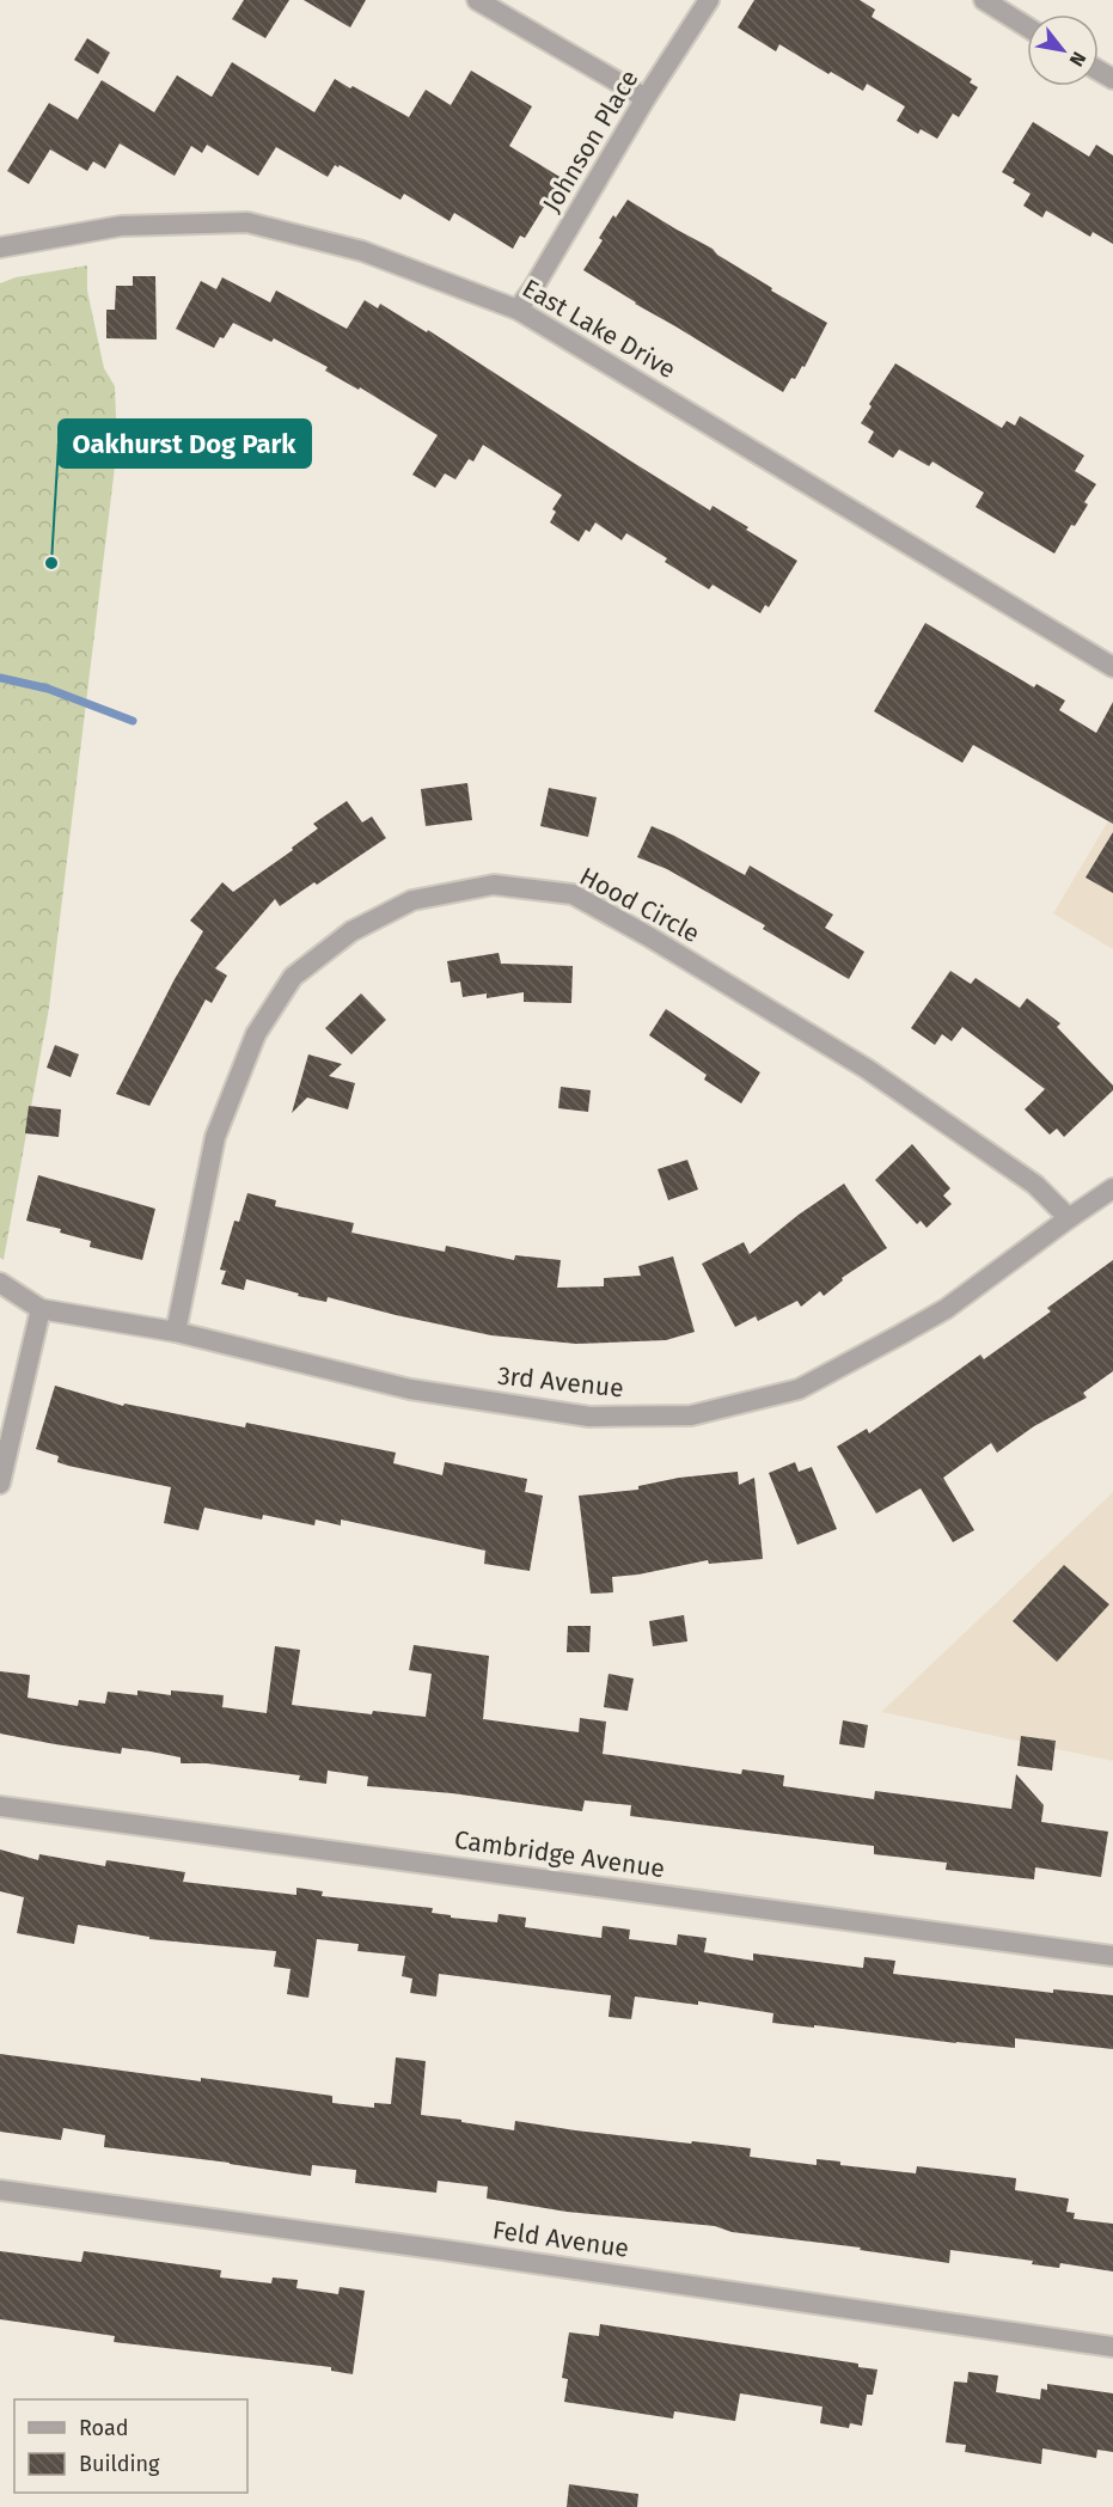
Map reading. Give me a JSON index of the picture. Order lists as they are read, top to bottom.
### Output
{
  "streets": {
    "street": [
      "Johnson Place",
      "East Lake Drive",
      "Hood Circle",
      "3rd Avenue",
      "Cambridge Avenue",
      "Feld Avenue"
    ]
  },
  "crossings": [
    ["Johnson Place", "East Lake Drive"],
    ["Hood Circle", "3rd Avenue"]
  ],
  "places": ["Oakhurst Dog Park"],
  "legend": ["Road", "Building"],
  "north": "bottom right"
}
